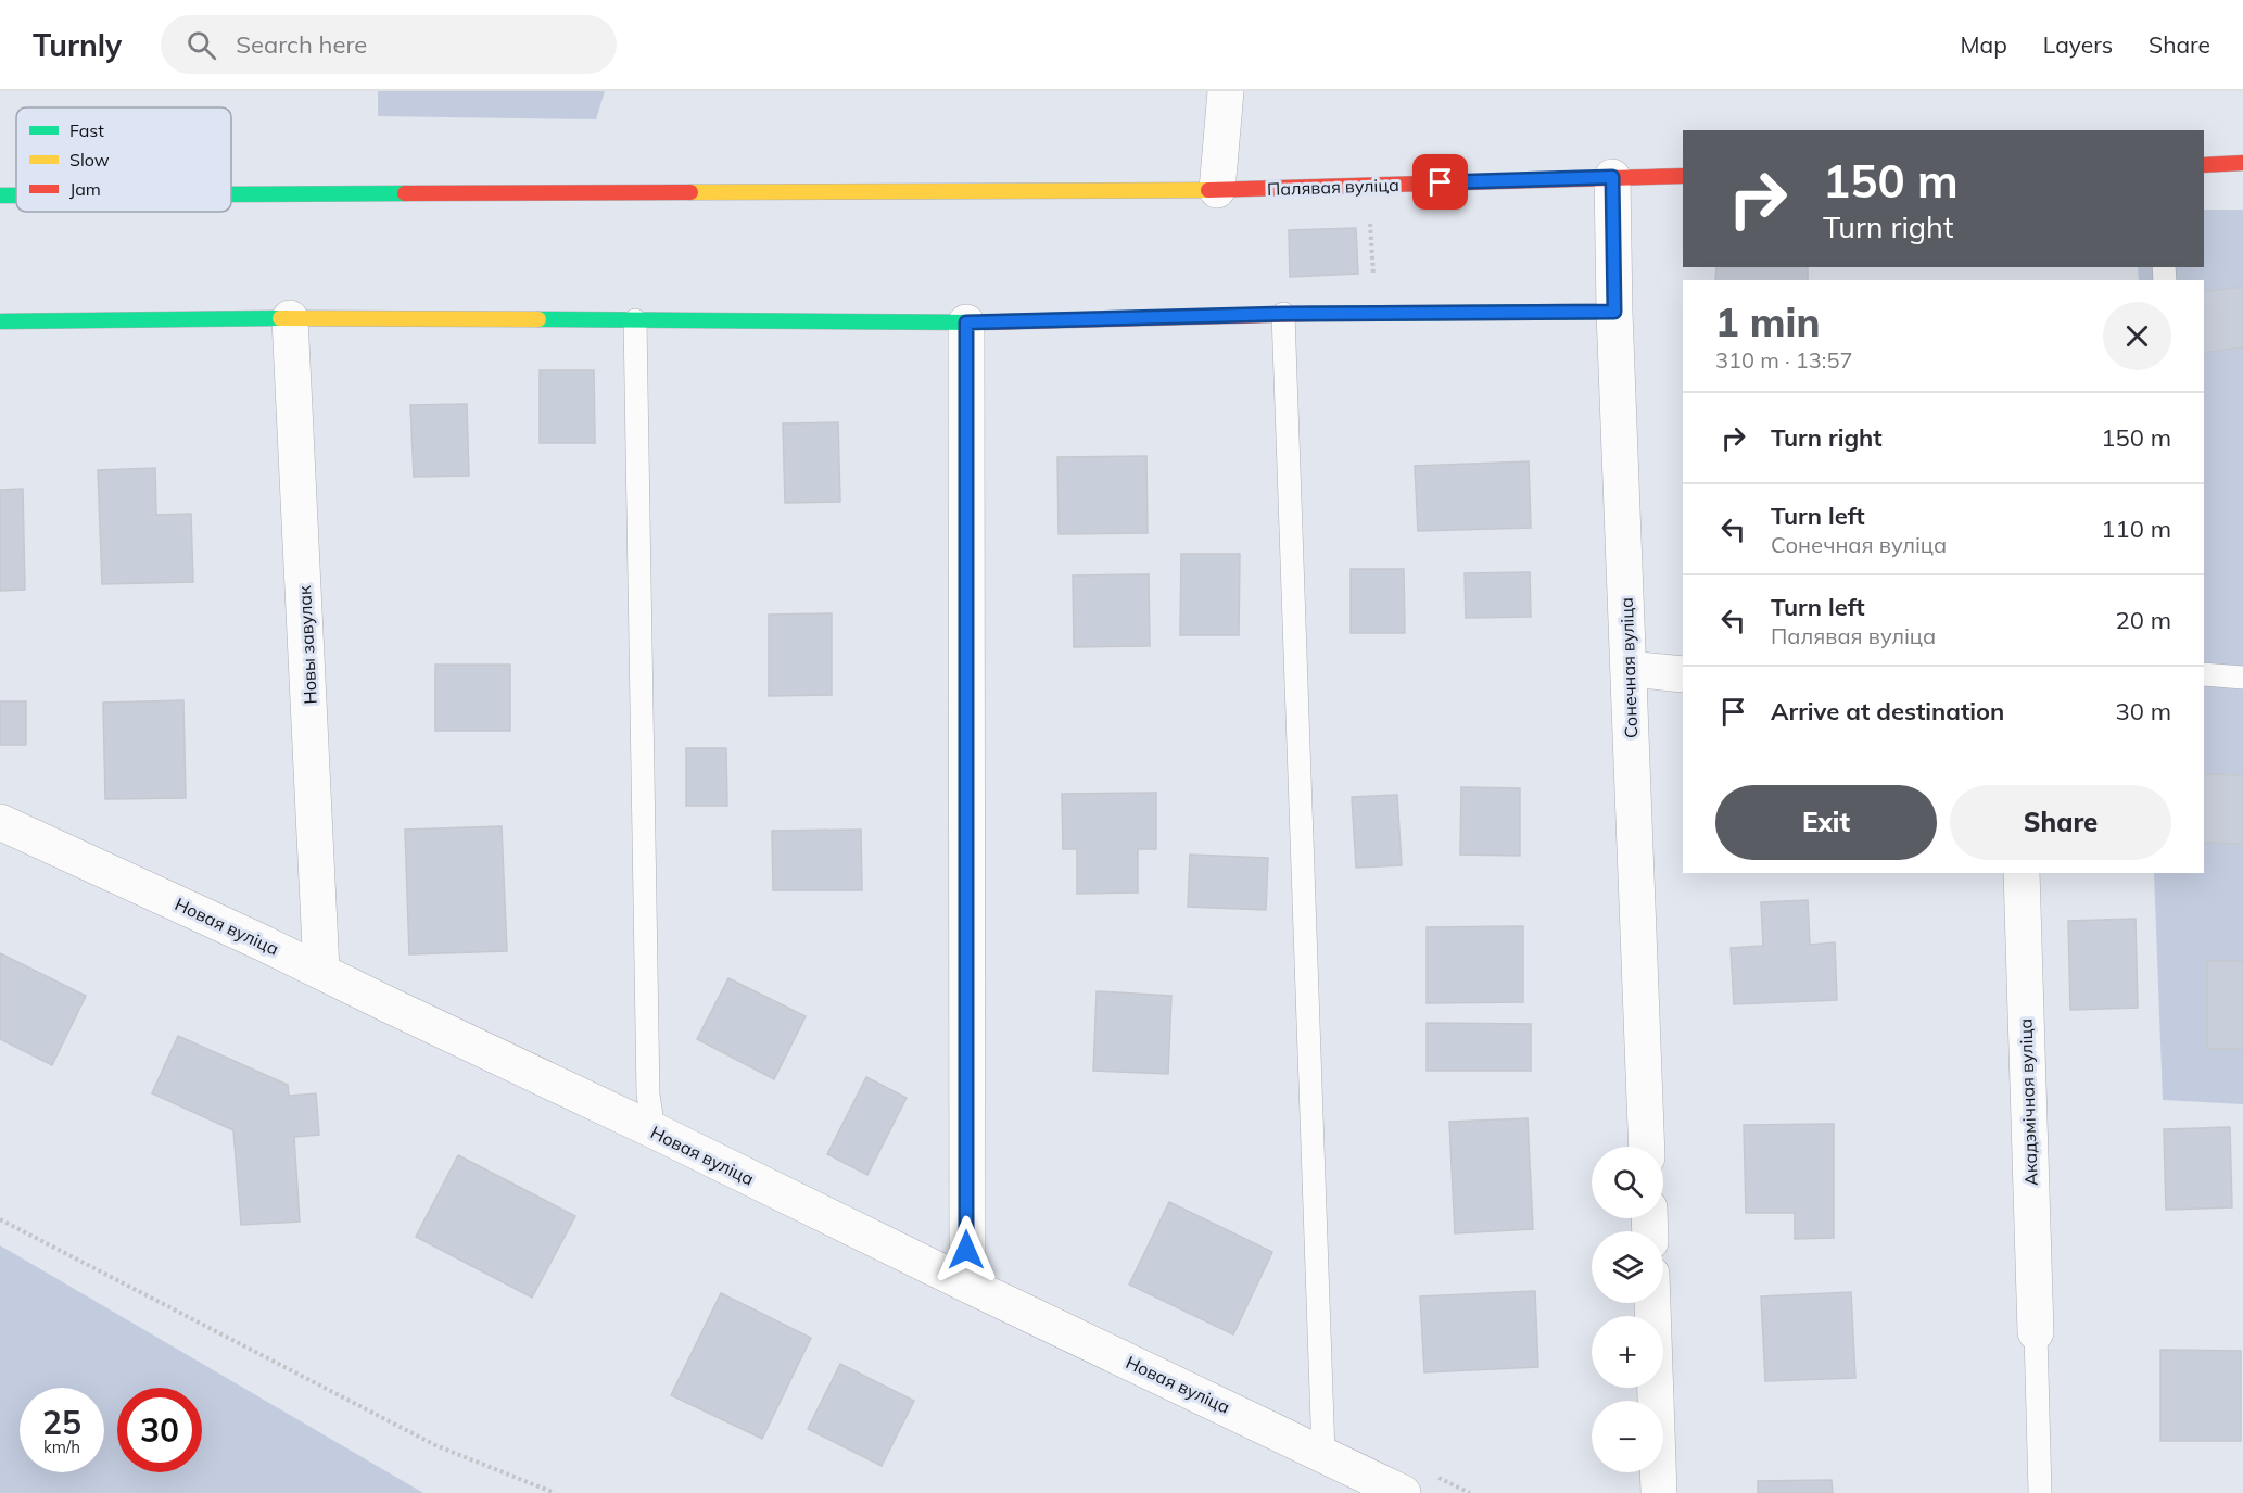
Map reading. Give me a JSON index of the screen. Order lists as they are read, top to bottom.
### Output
{
  "streets": {
    "street": [
      "Палявая вуліца",
      "Новы завулак",
      "Сонечная вуліца",
      "Новая вуліца",
      "Акадэмічная вуліца"
    ]
  },
  "crossings": [
    ["Палявая вуліца", "Сонечная вуліца"],
    ["Новы завулак", "Новая вуліца"]
  ],
  "legend": ["Fast", "Slow", "Jam"],
  "page": {
    "header": "Turnly",
    "search": "Search here",
    "nav": ["Map", "Layers", "Share"],
    "turn": ["150 m", "Turn right"],
    "heading": ["1 min", "310 m · 13:57"],
    "list": [
      {
        "name": "Turn right",
        "value": "150 m"
      },
      {
        "name": "Turn left",
        "note": "Сонечная вуліца",
        "value": "110 m"
      },
      {
        "name": "Turn left",
        "note": "Палявая вуліца",
        "value": "20 m"
      },
      {
        "name": "Arrive at destination",
        "value": "30 m"
      }
    ],
    "buttons": ["Exit", "Share"],
    "map_buttons": ["+", "−"],
    "speed": "25 km/h",
    "limit": "30"
  }
}
